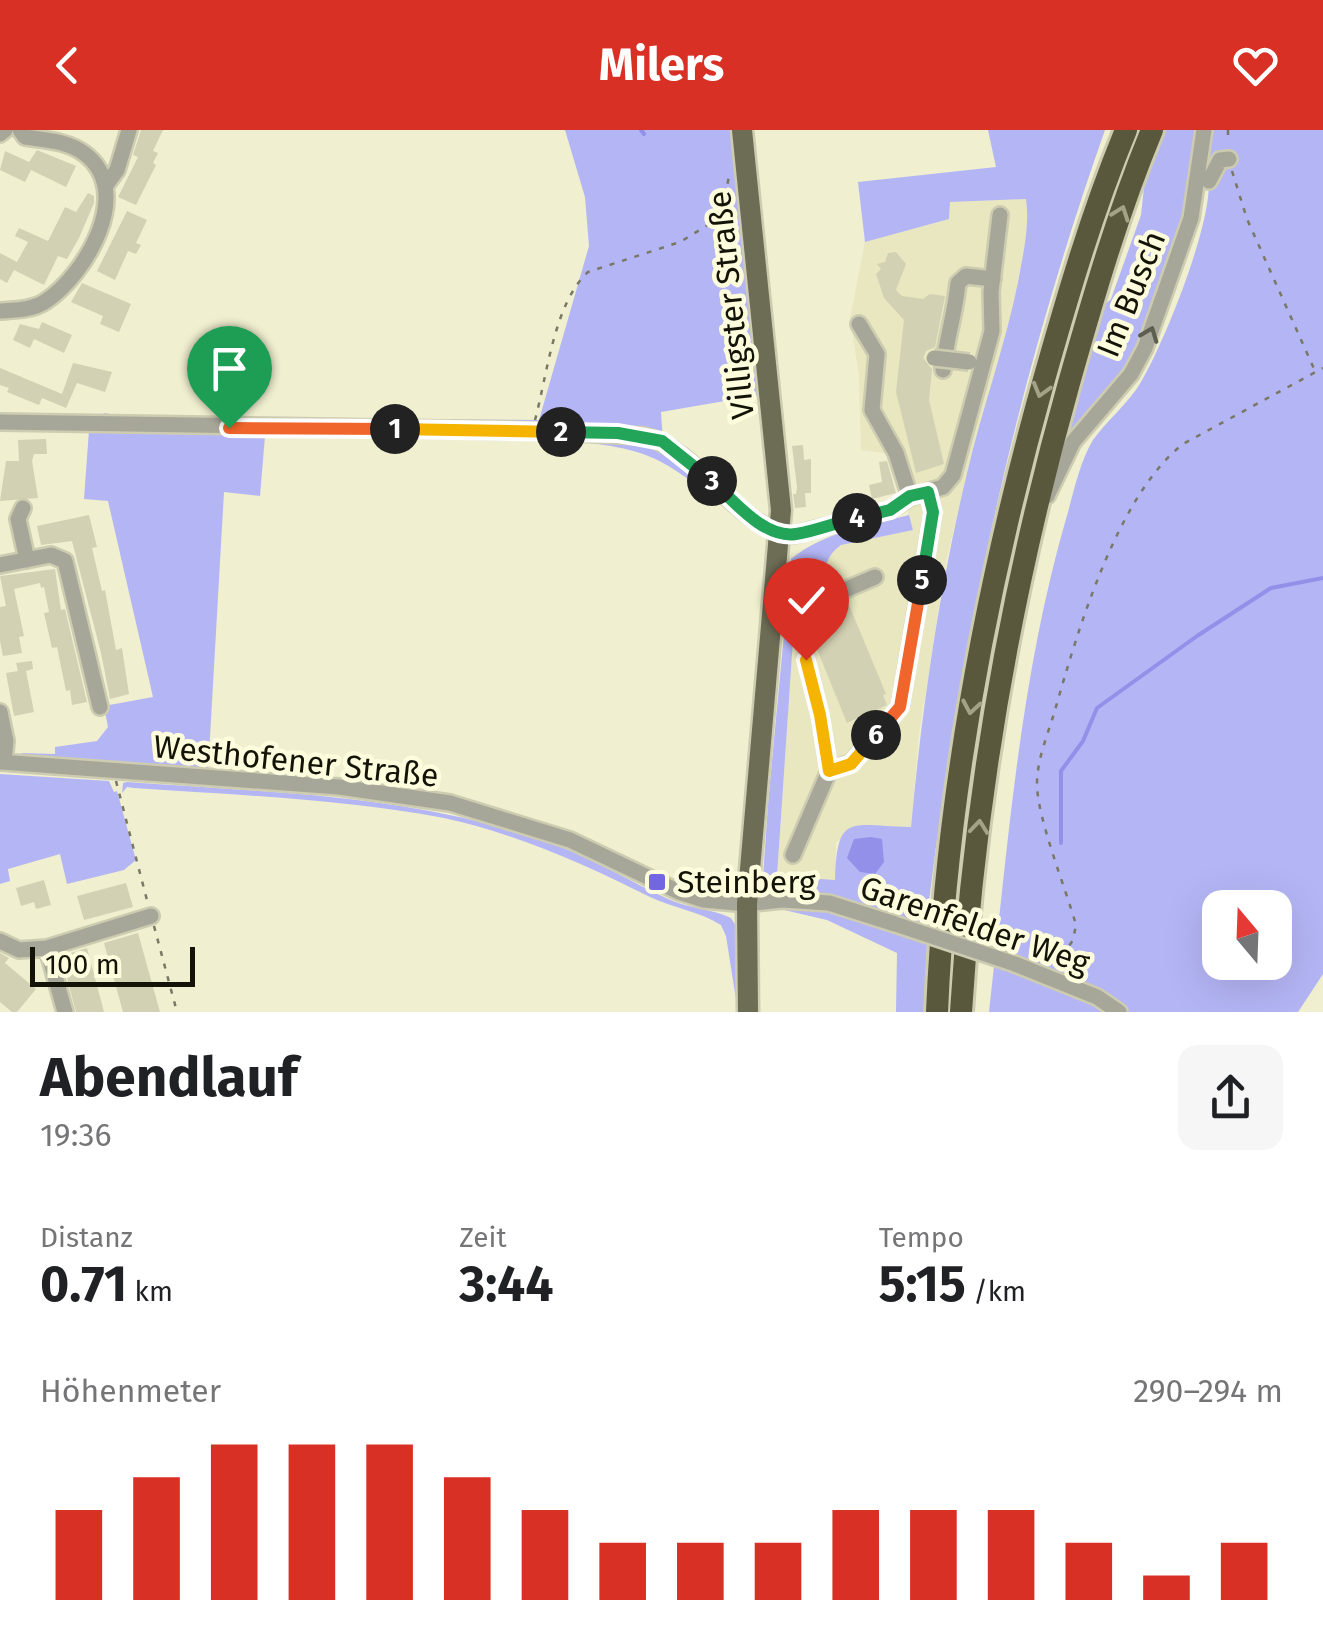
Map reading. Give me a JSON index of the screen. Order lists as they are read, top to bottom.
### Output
{
  "streets": {
    "main road": ["Villigster Straße"],
    "street": ["Im Busch", "Westhofener Straße", "Garenfelder Weg"]
  },
  "crossings": [
    ["Villigster Straße", "Westhofener Straße"],
    ["Villigster Straße", "Garenfelder Weg"],
    ["Westhofener Straße", "Garenfelder Weg"]
  ],
  "places": {
    "transit": ["Steinberg"]
  },
  "scale_bar": "100 m",
  "north": "top",
  "page": {
    "header": "Milers",
    "pins": [
      "1",
      "2",
      "3",
      "4",
      "5",
      "6"
    ],
    "scale": "100 m",
    "heading": ["Abendlauf", "19:36"],
    "stats": [
      ["Distanz", "0.71 km"],
      ["Zeit", "3:44"],
      ["Tempo", "5:15 /km"]
    ],
    "chart": ["Höhenmeter", "290–294 m"]
  }
}
